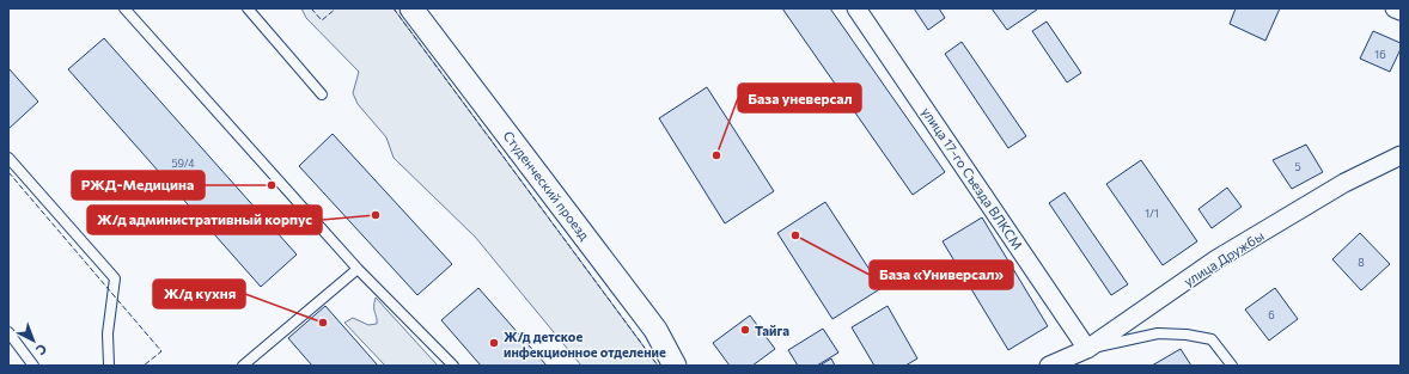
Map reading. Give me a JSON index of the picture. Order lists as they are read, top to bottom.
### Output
{
  "streets": {
    "street": ["улица 17-го Съезда ВЛКСМ", "Студенческий проезд", "улица Дружбы"]
  },
  "crossings": [
    ["улица 17-го Съезда ВЛКСМ", "улица Дружбы"]
  ],
  "places": [
    "База уневерсал",
    "РЖД-Медицина",
    "Ж/д административный корпус",
    "База «Универсал»",
    "Ж/д кухня",
    "Тайга",
    "Ж/д детское инфекционное отделение"
  ],
  "house_numbers": [
    "16",
    "59/4",
    "5",
    "1/1",
    "8",
    "6"
  ],
  "north": "bottom right"
}
